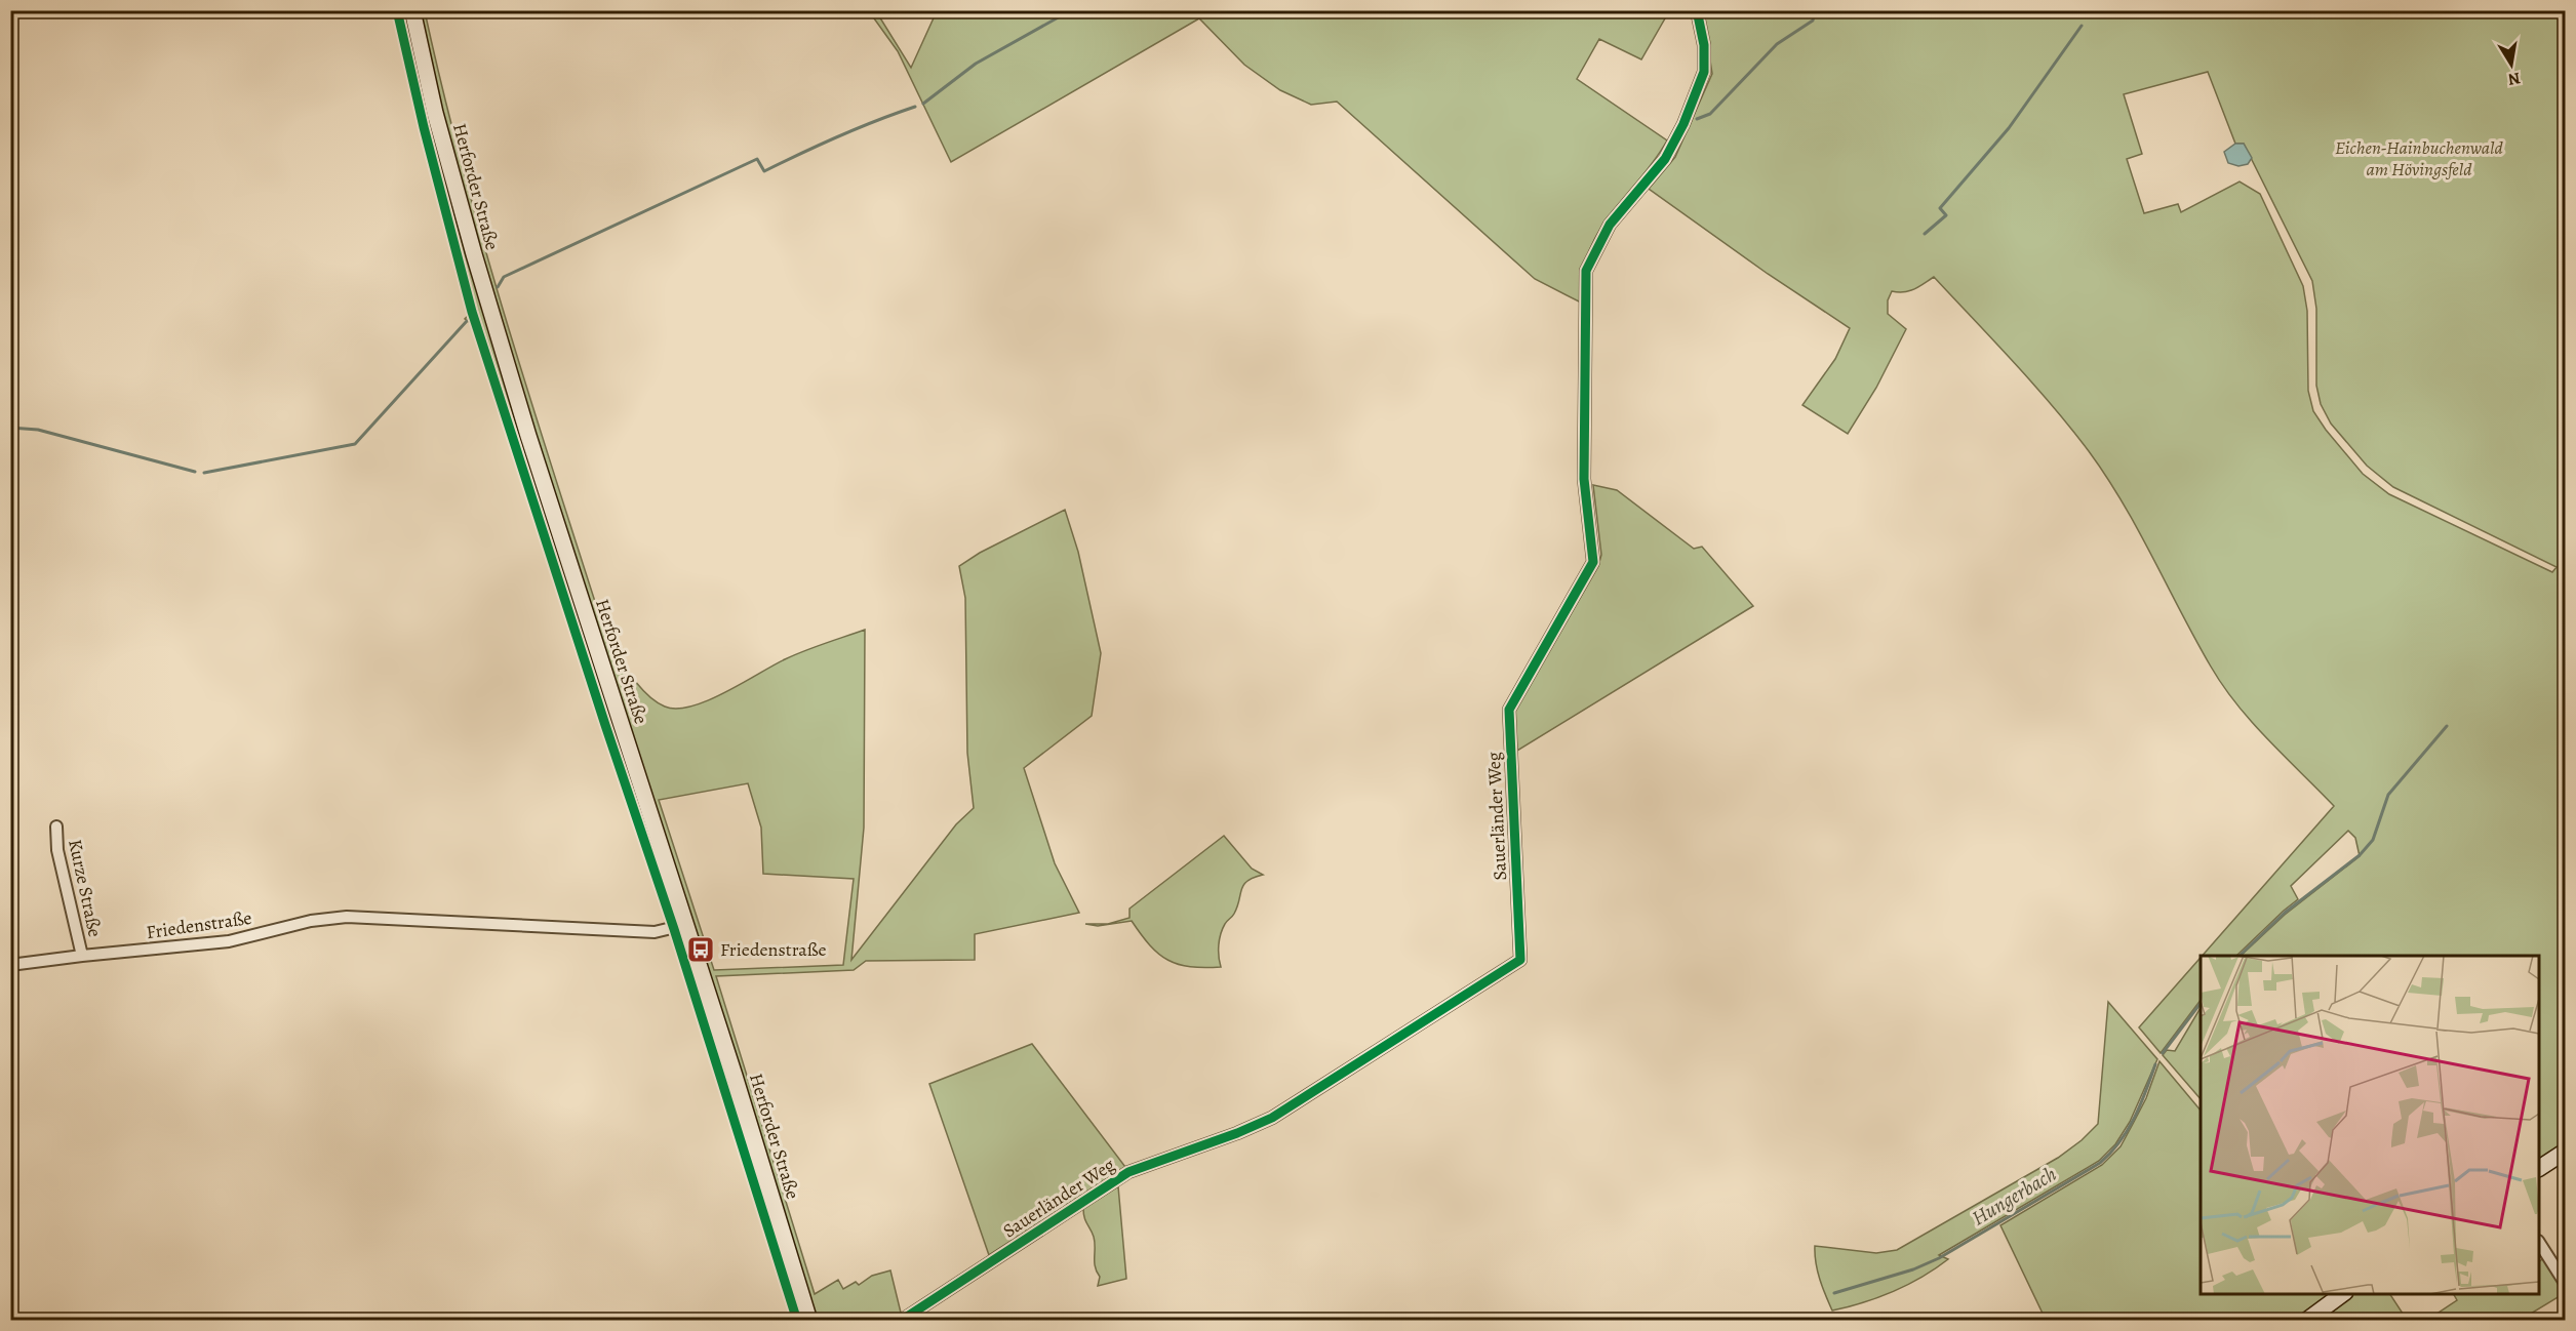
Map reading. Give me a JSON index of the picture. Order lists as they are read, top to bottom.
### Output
{
  "streets": {
    "street": [
      "Herforder Straße",
      "Sauerländer Weg",
      "Kurze Straße",
      "Friedenstraße"
    ]
  },
  "crossings": [
    ["Herforder Straße", "Friedenstraße"],
    ["Kurze Straße", "Friedenstraße"]
  ],
  "water": ["Hungerbach"],
  "parks": ["Eichen-Hainbuchenwald am Hövingsfeld"],
  "places": {
    "bus stop": ["Friedenstraße"]
  },
  "north": "bottom"
}
